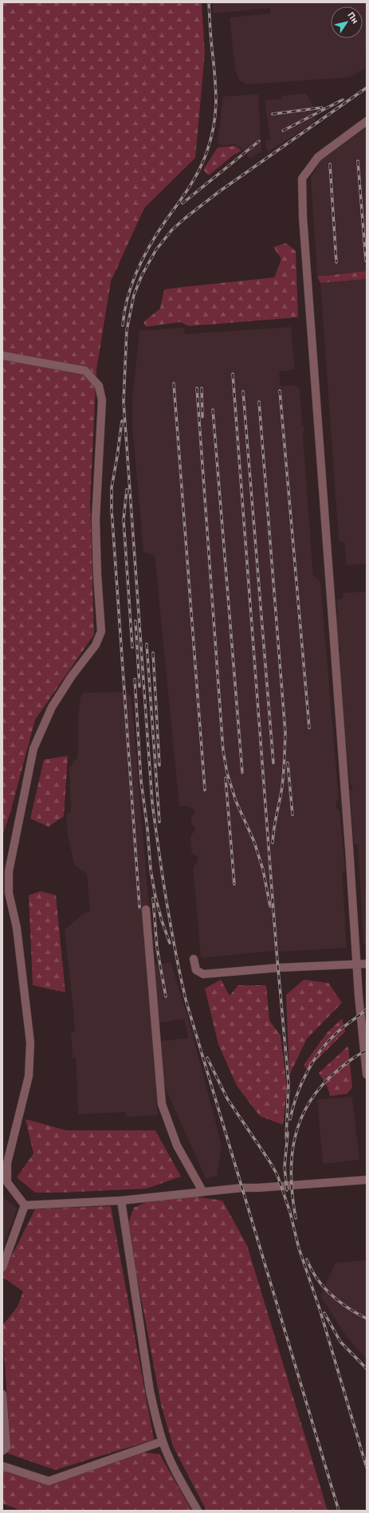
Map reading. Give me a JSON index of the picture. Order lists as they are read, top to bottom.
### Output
{
  "north": "top right"
}
